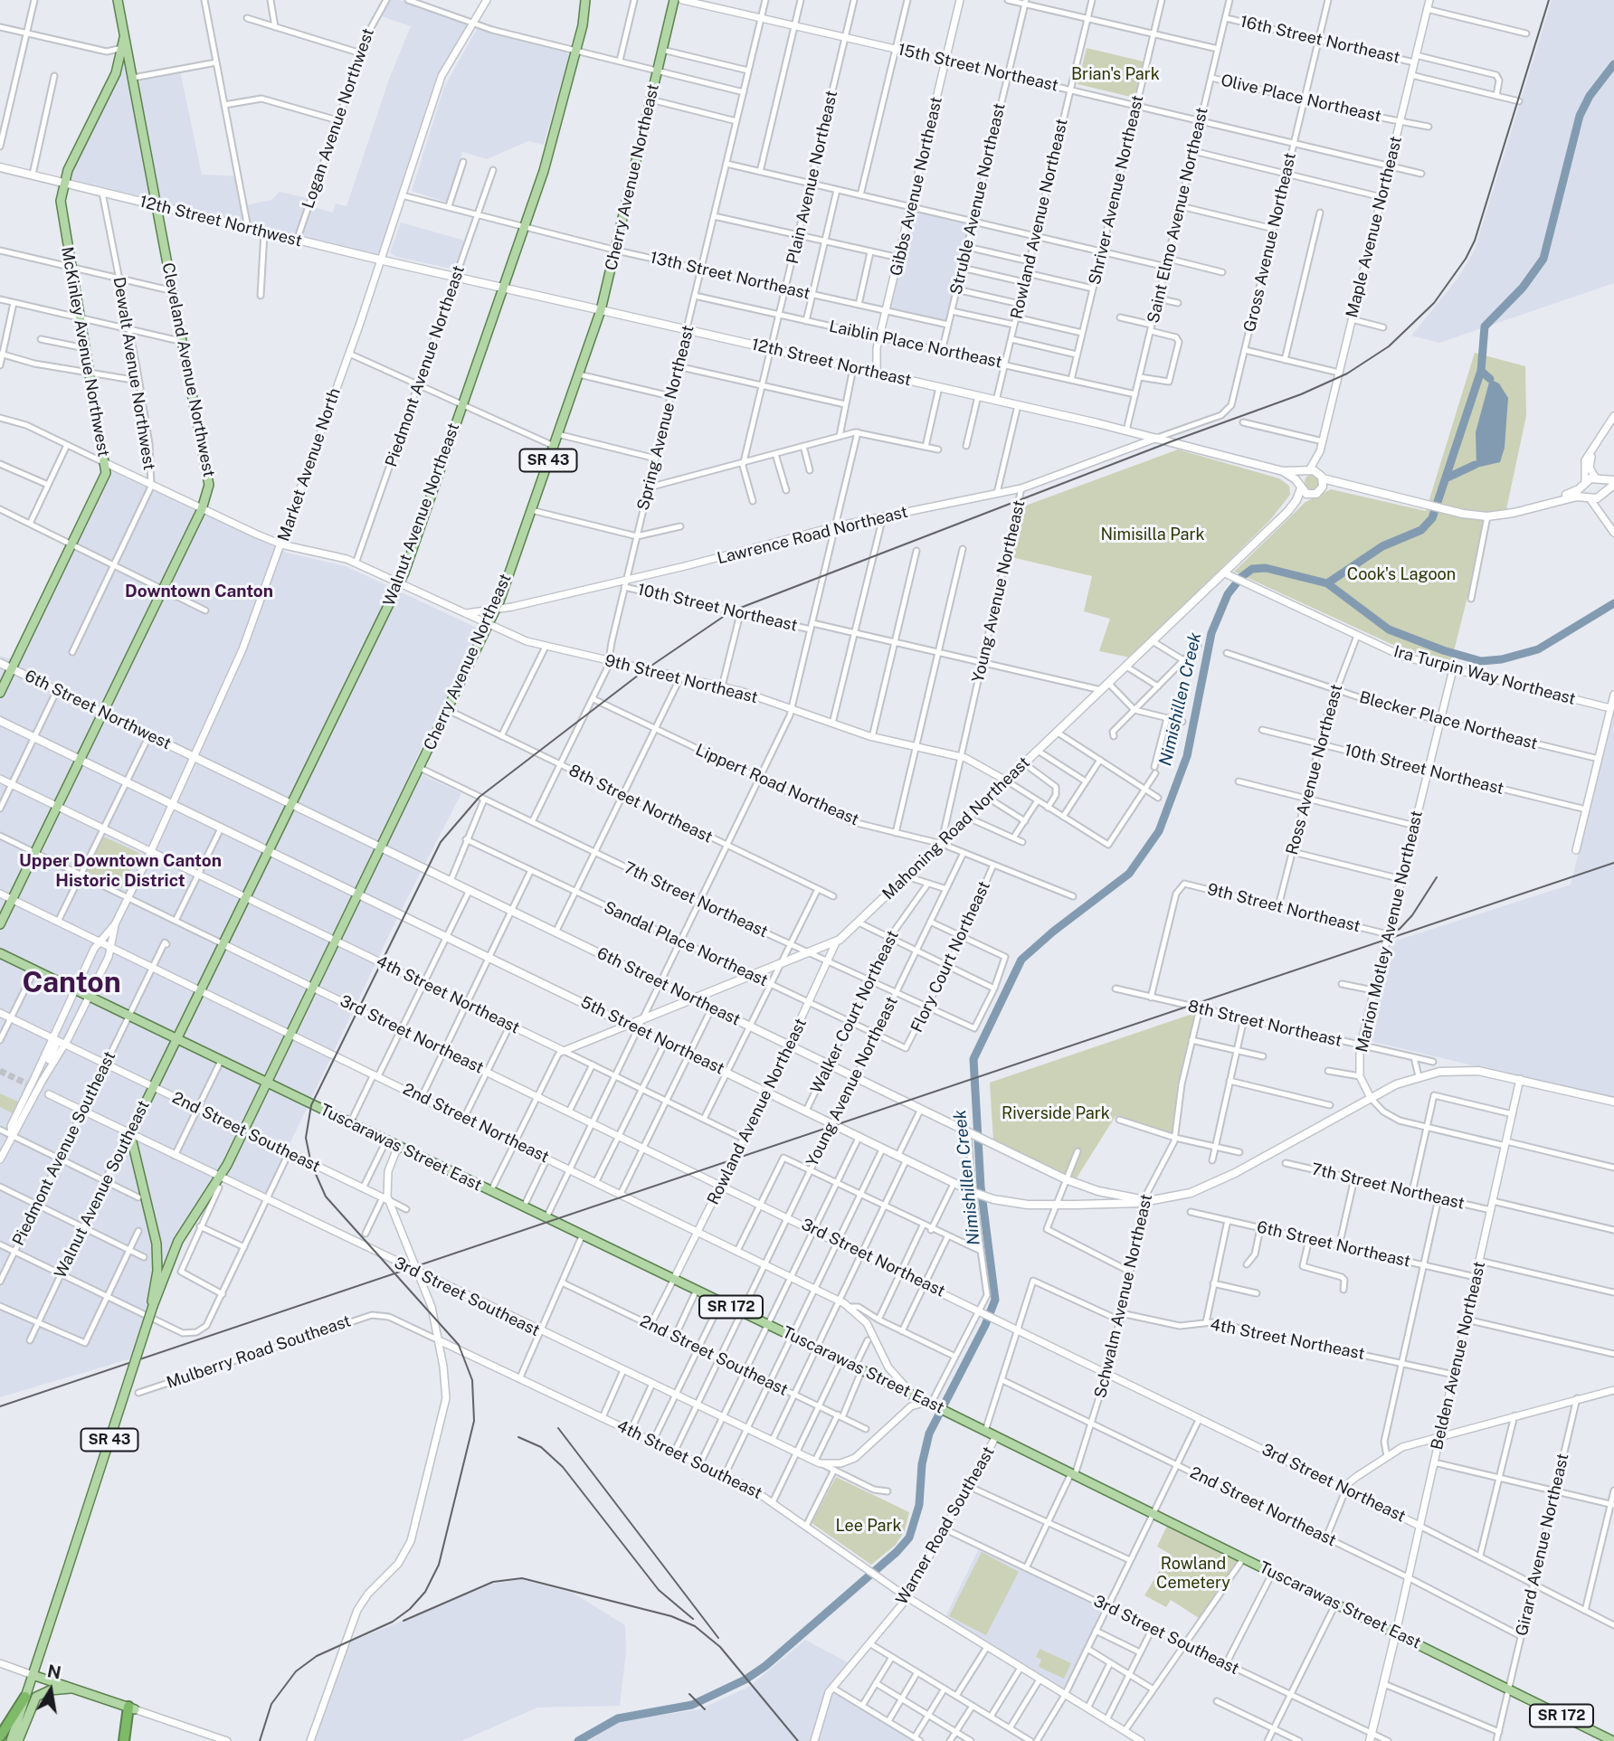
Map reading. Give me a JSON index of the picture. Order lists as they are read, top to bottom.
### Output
{
  "streets": {
    "main road": [
      "Cherry Avenue Northeast",
      "12th Street Northwest",
      "McKinley Avenue Northwest",
      "12th Street Northeast",
      "Cleveland Avenue Northwest",
      "SR 43",
      "Walnut Avenue Northeast",
      "6th Street Northwest",
      "Mahoning Road Northeast",
      "6th Street Northeast",
      "5th Street Northeast",
      "Tuscarawas Street East",
      "Walnut Avenue Southeast",
      "SR 172"
    ],
    "street": [
      "16th Street Northeast",
      "15th Street Northeast",
      "Olive Place Northeast",
      "Logan Avenue Northwest",
      "Plain Avenue Northeast",
      "Gibbs Avenue Northeast",
      "Shriver Avenue Northeast",
      "Struble Avenue Northeast",
      "Saint Elmo Avenue Northeast",
      "Rowland Avenue Northeast",
      "Maple Avenue Northeast",
      "Gross Avenue Northeast",
      "13th Street Northeast",
      "Laiblin Place Northeast",
      "Piedmont Avenue Northeast",
      "Dewalt Avenue Northwest",
      "Spring Avenue Northeast",
      "Market Avenue North",
      "Lawrence Road Northeast",
      "Young Avenue Northeast",
      "10th Street Northeast",
      "Ira Turpin Way Northeast",
      "9th Street Northeast",
      "Blecker Place Northeast",
      "Ross Avenue Northeast",
      "Lippert Road Northeast",
      "8th Street Northeast",
      "7th Street Northeast",
      "Marion Motley Avenue Northeast",
      "Sandal Place Northeast",
      "Flory Court Northeast",
      "4th Street Northeast",
      "Walker Court Northeast",
      "3rd Street Northeast",
      "2nd Street Northeast",
      "2nd Street Southeast",
      "Piedmont Avenue Southeast",
      "Schwalm Avenue Northeast",
      "3rd Street Southeast",
      "Mulberry Road Southeast",
      "Belden Avenue Northeast",
      "4th Street Southeast",
      "Warner Road Southeast",
      "Girard Avenue Northeast"
    ]
  },
  "crossings": [
    ["16th Street Northeast", "Saint Elmo Avenue Northeast"],
    ["16th Street Northeast", "Maple Avenue Northeast"],
    ["16th Street Northeast", "Gross Avenue Northeast"],
    ["15th Street Northeast", "Plain Avenue Northeast"],
    ["15th Street Northeast", "Gibbs Avenue Northeast"],
    ["15th Street Northeast", "Shriver Avenue Northeast"],
    ["15th Street Northeast", "Struble Avenue Northeast"],
    ["15th Street Northeast", "Saint Elmo Avenue Northeast"],
    ["15th Street Northeast", "Rowland Avenue Northeast"],
    ["15th Street Northeast", "Maple Avenue Northeast"],
    ["15th Street Northeast", "Gross Avenue Northeast"],
    ["15th Street Northeast", "Spring Avenue Northeast"],
    ["Olive Place Northeast", "Saint Elmo Avenue Northeast"],
    ["Olive Place Northeast", "Maple Avenue Northeast"],
    ["Olive Place Northeast", "Gross Avenue Northeast"],
    ["Logan Avenue Northwest", "12th Street Northwest"],
    ["Cherry Avenue Northeast", "13th Street Northeast"],
    ["Cherry Avenue Northeast", "12th Street Northeast"],
    ["Cherry Avenue Northeast", "SR 43"],
    ["Cherry Avenue Northeast", "Lawrence Road Northeast"],
    ["Cherry Avenue Northeast", "9th Street Northeast"],
    ["Cherry Avenue Northeast", "8th Street Northeast"],
    ["Cherry Avenue Northeast", "7th Street Northeast"],
    ["Cherry Avenue Northeast", "6th Street Northeast"],
    ["Cherry Avenue Northeast", "4th Street Northeast"],
    ["Cherry Avenue Northeast", "3rd Street Northeast"],
    ["Cherry Avenue Northeast", "5th Street Northeast"],
    ["Cherry Avenue Northeast", "2nd Street Northeast"],
    ["Cherry Avenue Northeast", "Tuscarawas Street East"],
    ["Plain Avenue Northeast", "13th Street Northeast"],
    ["Plain Avenue Northeast", "Laiblin Place Northeast"],
    ["Plain Avenue Northeast", "12th Street Northeast"],
    ["Gibbs Avenue Northeast", "13th Street Northeast"],
    ["Gibbs Avenue Northeast", "Laiblin Place Northeast"],
    ["Gibbs Avenue Northeast", "12th Street Northeast"],
    ["Shriver Avenue Northeast", "Laiblin Place Northeast"],
    ["Struble Avenue Northeast", "13th Street Northeast"],
    ["Struble Avenue Northeast", "Laiblin Place Northeast"],
    ["Saint Elmo Avenue Northeast", "Laiblin Place Northeast"],
    ["Saint Elmo Avenue Northeast", "12th Street Northeast"],
    ["Rowland Avenue Northeast", "Laiblin Place Northeast"],
    ["Rowland Avenue Northeast", "12th Street Northeast"],
    ["Rowland Avenue Northeast", "Mahoning Road Northeast"],
    ["Rowland Avenue Northeast", "7th Street Northeast"],
    ["Rowland Avenue Northeast", "Sandal Place Northeast"],
    ["Rowland Avenue Northeast", "6th Street Northeast"],
    ["Rowland Avenue Northeast", "4th Street Northeast"],
    ["Rowland Avenue Northeast", "3rd Street Northeast"],
    ["Rowland Avenue Northeast", "5th Street Northeast"],
    ["Rowland Avenue Northeast", "2nd Street Northeast"],
    ["Rowland Avenue Northeast", "Tuscarawas Street East"],
    ["12th Street Northwest", "McKinley Avenue Northwest"],
    ["12th Street Northwest", "12th Street Northeast"],
    ["12th Street Northwest", "Cleveland Avenue Northwest"],
    ["12th Street Northwest", "Dewalt Avenue Northwest"],
    ["12th Street Northwest", "Market Avenue North"],
    ["Maple Avenue Northeast", "12th Street Northeast"],
    ["Maple Avenue Northeast", "Mahoning Road Northeast"],
    ["Gross Avenue Northeast", "12th Street Northeast"],
    ["Gross Avenue Northeast", "Lawrence Road Northeast"],
    ["13th Street Northeast", "Piedmont Avenue Northeast"],
    ["13th Street Northeast", "Spring Avenue Northeast"],
    ["13th Street Northeast", "Market Avenue North"],
    ["13th Street Northeast", "Walnut Avenue Northeast"],
    ["Laiblin Place Northeast", "Spring Avenue Northeast"],
    ["McKinley Avenue Northwest", "Cleveland Avenue Northwest"],
    ["McKinley Avenue Northwest", "9th Street Northeast"],
    ["McKinley Avenue Northwest", "6th Street Northwest"],
    ["12th Street Northeast", "Piedmont Avenue Northeast"],
    ["12th Street Northeast", "Spring Avenue Northeast"],
    ["12th Street Northeast", "Market Avenue North"],
    ["12th Street Northeast", "Walnut Avenue Northeast"],
    ["12th Street Northeast", "Lawrence Road Northeast"],
    ["12th Street Northeast", "Mahoning Road Northeast"],
    ["Piedmont Avenue Northeast", "9th Street Northeast"],
    ["Cleveland Avenue Northwest", "9th Street Northeast"],
    ["Cleveland Avenue Northwest", "6th Street Northwest"],
    ["Cleveland Avenue Northwest", "4th Street Northeast"],
    ["Cleveland Avenue Northwest", "3rd Street Northeast"],
    ["Cleveland Avenue Northwest", "5th Street Northeast"],
    ["Cleveland Avenue Northwest", "2nd Street Northeast"],
    ["Dewalt Avenue Northwest", "9th Street Northeast"],
    ["Spring Avenue Northeast", "Lawrence Road Northeast"],
    ["Spring Avenue Northeast", "10th Street Northeast"],
    ["Spring Avenue Northeast", "9th Street Northeast"],
    ["Spring Avenue Northeast", "Lippert Road Northeast"],
    ["Spring Avenue Northeast", "8th Street Northeast"],
    ["Spring Avenue Northeast", "7th Street Northeast"],
    ["SR 43", "2nd Street Southeast"],
    ["SR 43", "Tuscarawas Street East"],
    ["SR 43", "Walnut Avenue Southeast"],
    ["SR 43", "3rd Street Southeast"],
    ["Market Avenue North", "9th Street Northeast"],
    ["Market Avenue North", "6th Street Northwest"],
    ["Market Avenue North", "6th Street Northeast"],
    ["Market Avenue North", "4th Street Northeast"],
    ["Market Avenue North", "3rd Street Northeast"],
    ["Market Avenue North", "5th Street Northeast"],
    ["Market Avenue North", "2nd Street Northeast"],
    ["Market Avenue North", "2nd Street Southeast"],
    ["Market Avenue North", "Tuscarawas Street East"],
    ["Market Avenue North", "SR 172"],
    ["Walnut Avenue Northeast", "9th Street Northeast"],
    ["Walnut Avenue Northeast", "6th Street Northeast"],
    ["Walnut Avenue Northeast", "4th Street Northeast"],
    ["Walnut Avenue Northeast", "3rd Street Northeast"],
    ["Walnut Avenue Northeast", "5th Street Northeast"],
    ["Walnut Avenue Northeast", "2nd Street Northeast"],
    ["Walnut Avenue Northeast", "Tuscarawas Street East"],
    ["Walnut Avenue Northeast", "Walnut Avenue Southeast"],
    ["Lawrence Road Northeast", "Young Avenue Northeast"],
    ["Lawrence Road Northeast", "10th Street Northeast"],
    ["Lawrence Road Northeast", "9th Street Northeast"],
    ["Young Avenue Northeast", "10th Street Northeast"],
    ["Young Avenue Northeast", "9th Street Northeast"],
    ["Young Avenue Northeast", "Lippert Road Northeast"],
    ["Young Avenue Northeast", "Mahoning Road Northeast"],
    ["Young Avenue Northeast", "7th Street Northeast"],
    ["Young Avenue Northeast", "Sandal Place Northeast"],
    ["Young Avenue Northeast", "6th Street Northeast"],
    ["Young Avenue Northeast", "3rd Street Northeast"],
    ["Young Avenue Northeast", "5th Street Northeast"],
    ["Young Avenue Northeast", "2nd Street Northeast"],
    ["Young Avenue Northeast", "2nd Street Southeast"],
    ["Young Avenue Northeast", "Tuscarawas Street East"],
    ["Young Avenue Northeast", "3rd Street Southeast"],
    ["Young Avenue Northeast", "4th Street Southeast"],
    ["10th Street Northeast", "Ross Avenue Northeast"],
    ["10th Street Northeast", "Mahoning Road Northeast"],
    ["10th Street Northeast", "Marion Motley Avenue Northeast"],
    ["Ira Turpin Way Northeast", "Ross Avenue Northeast"],
    ["Ira Turpin Way Northeast", "Mahoning Road Northeast"],
    ["Ira Turpin Way Northeast", "Marion Motley Avenue Northeast"],
    ["9th Street Northeast", "Ross Avenue Northeast"],
    ["9th Street Northeast", "8th Street Northeast"],
    ["9th Street Northeast", "Mahoning Road Northeast"],
    ["9th Street Northeast", "Marion Motley Avenue Northeast"],
    ["6th Street Northwest", "6th Street Northeast"],
    ["Blecker Place Northeast", "Ross Avenue Northeast"],
    ["Blecker Place Northeast", "Marion Motley Avenue Northeast"],
    ["Lippert Road Northeast", "Mahoning Road Northeast"],
    ["Lippert Road Northeast", "Flory Court Northeast"],
    ["8th Street Northeast", "Marion Motley Avenue Northeast"],
    ["8th Street Northeast", "Schwalm Avenue Northeast"],
    ["Mahoning Road Northeast", "7th Street Northeast"],
    ["Mahoning Road Northeast", "Sandal Place Northeast"],
    ["Mahoning Road Northeast", "6th Street Northeast"],
    ["Mahoning Road Northeast", "4th Street Northeast"],
    ["Mahoning Road Northeast", "5th Street Northeast"],
    ["7th Street Northeast", "Flory Court Northeast"],
    ["7th Street Northeast", "Walker Court Northeast"],
    ["7th Street Northeast", "Belden Avenue Northeast"],
    ["Sandal Place Northeast", "Flory Court Northeast"],
    ["Sandal Place Northeast", "Walker Court Northeast"],
    ["6th Street Northeast", "Walker Court Northeast"],
    ["6th Street Northeast", "5th Street Northeast"],
    ["6th Street Northeast", "Schwalm Avenue Northeast"],
    ["6th Street Northeast", "Belden Avenue Northeast"],
    ["4th Street Northeast", "Schwalm Avenue Northeast"],
    ["4th Street Northeast", "Belden Avenue Northeast"],
    ["Walker Court Northeast", "5th Street Northeast"],
    ["3rd Street Northeast", "Schwalm Avenue Northeast"],
    ["3rd Street Northeast", "Belden Avenue Northeast"],
    ["3rd Street Northeast", "Girard Avenue Northeast"],
    ["5th Street Northeast", "Schwalm Avenue Northeast"],
    ["2nd Street Northeast", "Tuscarawas Street East"],
    ["2nd Street Northeast", "Schwalm Avenue Northeast"],
    ["2nd Street Northeast", "Belden Avenue Northeast"],
    ["2nd Street Northeast", "Girard Avenue Northeast"],
    ["2nd Street Southeast", "Piedmont Avenue Southeast"],
    ["2nd Street Southeast", "Walnut Avenue Southeast"],
    ["Tuscarawas Street East", "Piedmont Avenue Southeast"],
    ["Tuscarawas Street East", "Walnut Avenue Southeast"],
    ["Tuscarawas Street East", "Schwalm Avenue Northeast"],
    ["Tuscarawas Street East", "SR 172"],
    ["Tuscarawas Street East", "Belden Avenue Northeast"],
    ["Tuscarawas Street East", "Warner Road Southeast"],
    ["Tuscarawas Street East", "Girard Avenue Northeast"],
    ["Piedmont Avenue Southeast", "3rd Street Southeast"],
    ["Walnut Avenue Southeast", "3rd Street Southeast"],
    ["Schwalm Avenue Northeast", "3rd Street Southeast"],
    ["3rd Street Southeast", "Warner Road Southeast"],
    ["Mulberry Road Southeast", "4th Street Southeast"],
    ["4th Street Southeast", "Warner Road Southeast"]
  ],
  "districts": ["Downtown Canton", "Upper Downtown Canton Historic District", "Canton"],
  "water": ["Nimishillen Creek"],
  "parks": [
    "Brian's Park",
    "Nimisilla Park",
    "Cook's Lagoon",
    "Riverside Park",
    "Lee Park",
    "Rowland Cemetery"
  ],
  "north": "top"
}
